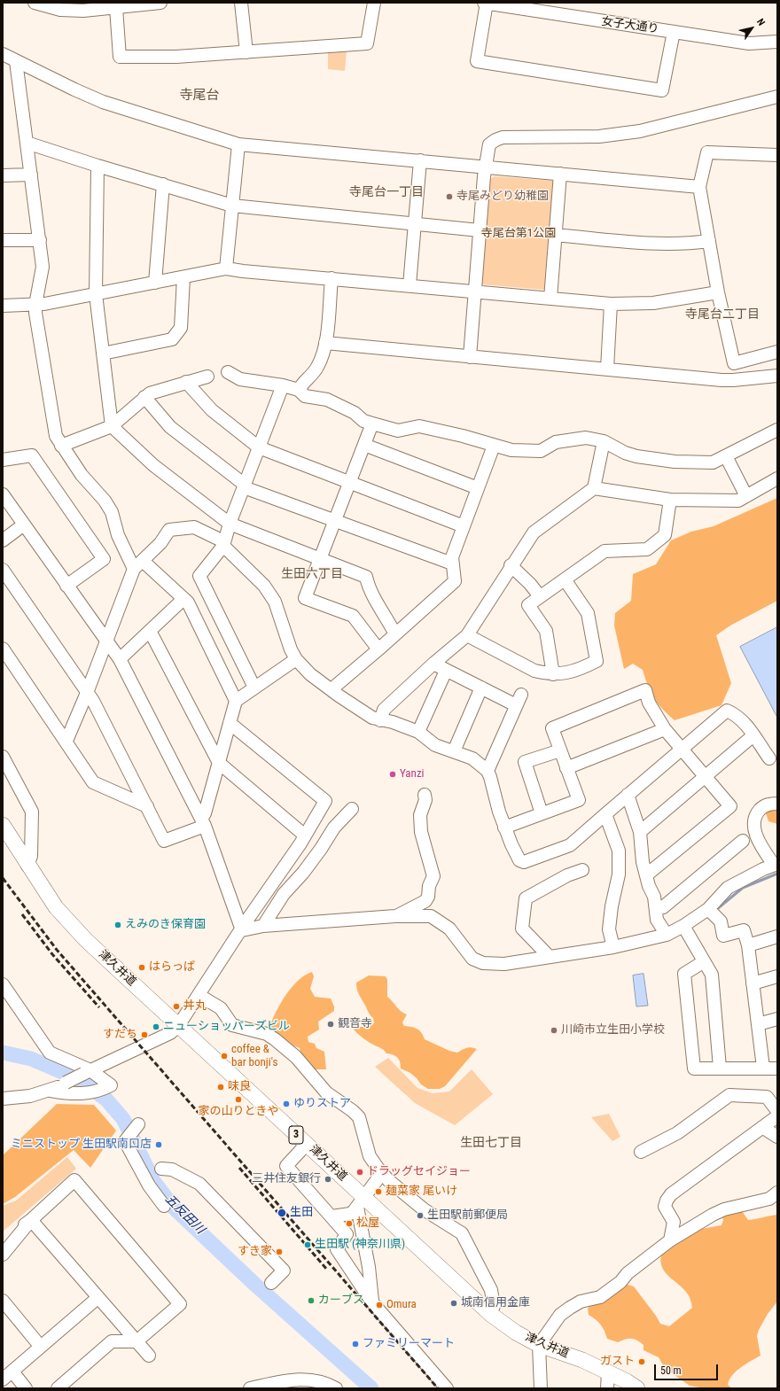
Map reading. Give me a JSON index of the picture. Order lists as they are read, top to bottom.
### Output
{
  "streets": {
    "main road": ["津久井道", "3"],
    "street": ["女子大通り"]
  },
  "districts": [
    "寺尾台",
    "寺尾台一丁目",
    "寺尾台二丁目",
    "生田六丁目",
    "生田七丁目"
  ],
  "water": ["五反田川"],
  "parks": ["寺尾台第1公園"],
  "places": [
    "寺尾みどり幼稚園",
    "Yanzi",
    "えみのき保育園",
    "はらっぱ",
    "丼丸",
    "観音寺",
    "ニューショッパーズビル",
    "川崎市立生田小学校",
    "すだち",
    "coffee & bar bonji's",
    "味良",
    "家の山りときや",
    "ゆりストア",
    "ミニストップ 生田駅南口店",
    "ドラッグセイジョー",
    "三井住友銀行",
    "麺菜家 尾いけ",
    "生田",
    "生田駅前郵便局",
    "松屋",
    "生田駅 (神奈川県)",
    "すき家",
    "カーブス",
    "城南信用金庫",
    "Omura",
    "ファミリーマート",
    "ガスト"
  ],
  "scale_bar": "50 m",
  "north": "top right"
}
